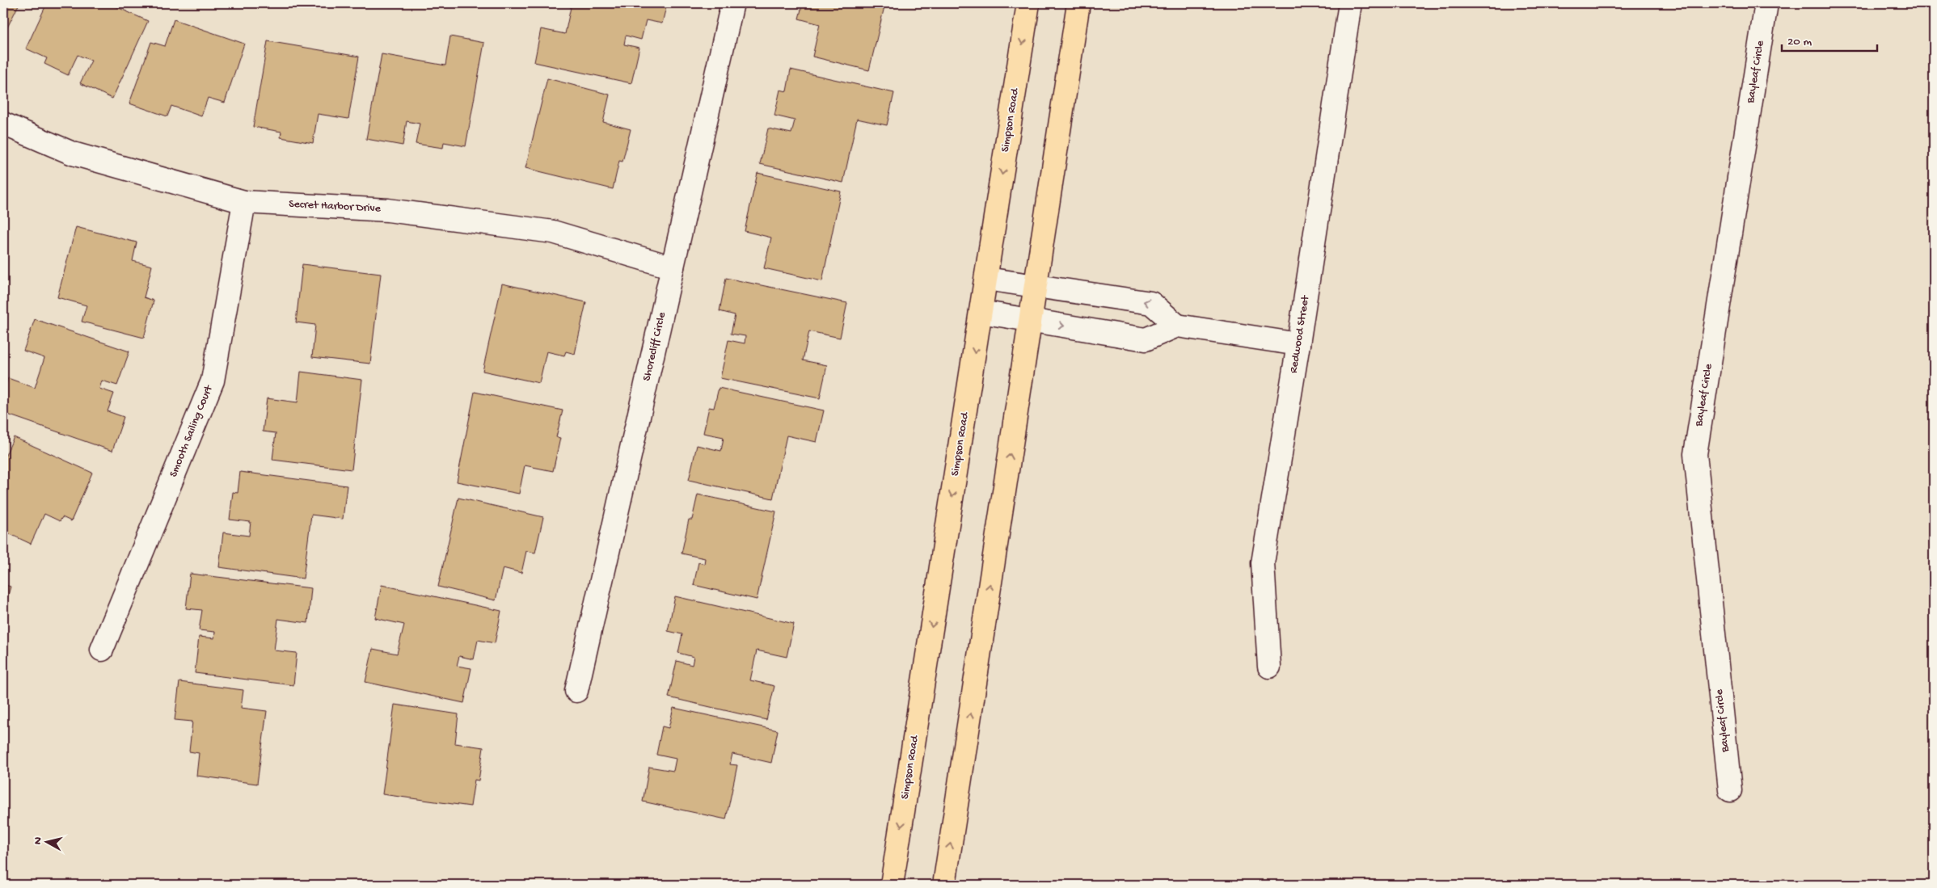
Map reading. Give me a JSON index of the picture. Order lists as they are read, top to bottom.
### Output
{
  "streets": {
    "main road": ["Simpson Road"],
    "street": [
      "Bayleaf Circle",
      "Secret Harbor Drive",
      "Redwood Street",
      "Shorecliff Circle",
      "Smooth Sailing Court"
    ]
  },
  "crossings": [
    ["Secret Harbor Drive", "Shorecliff Circle"],
    ["Secret Harbor Drive", "Smooth Sailing Court"]
  ],
  "scale_bar": "20 m",
  "north": "left"
}
